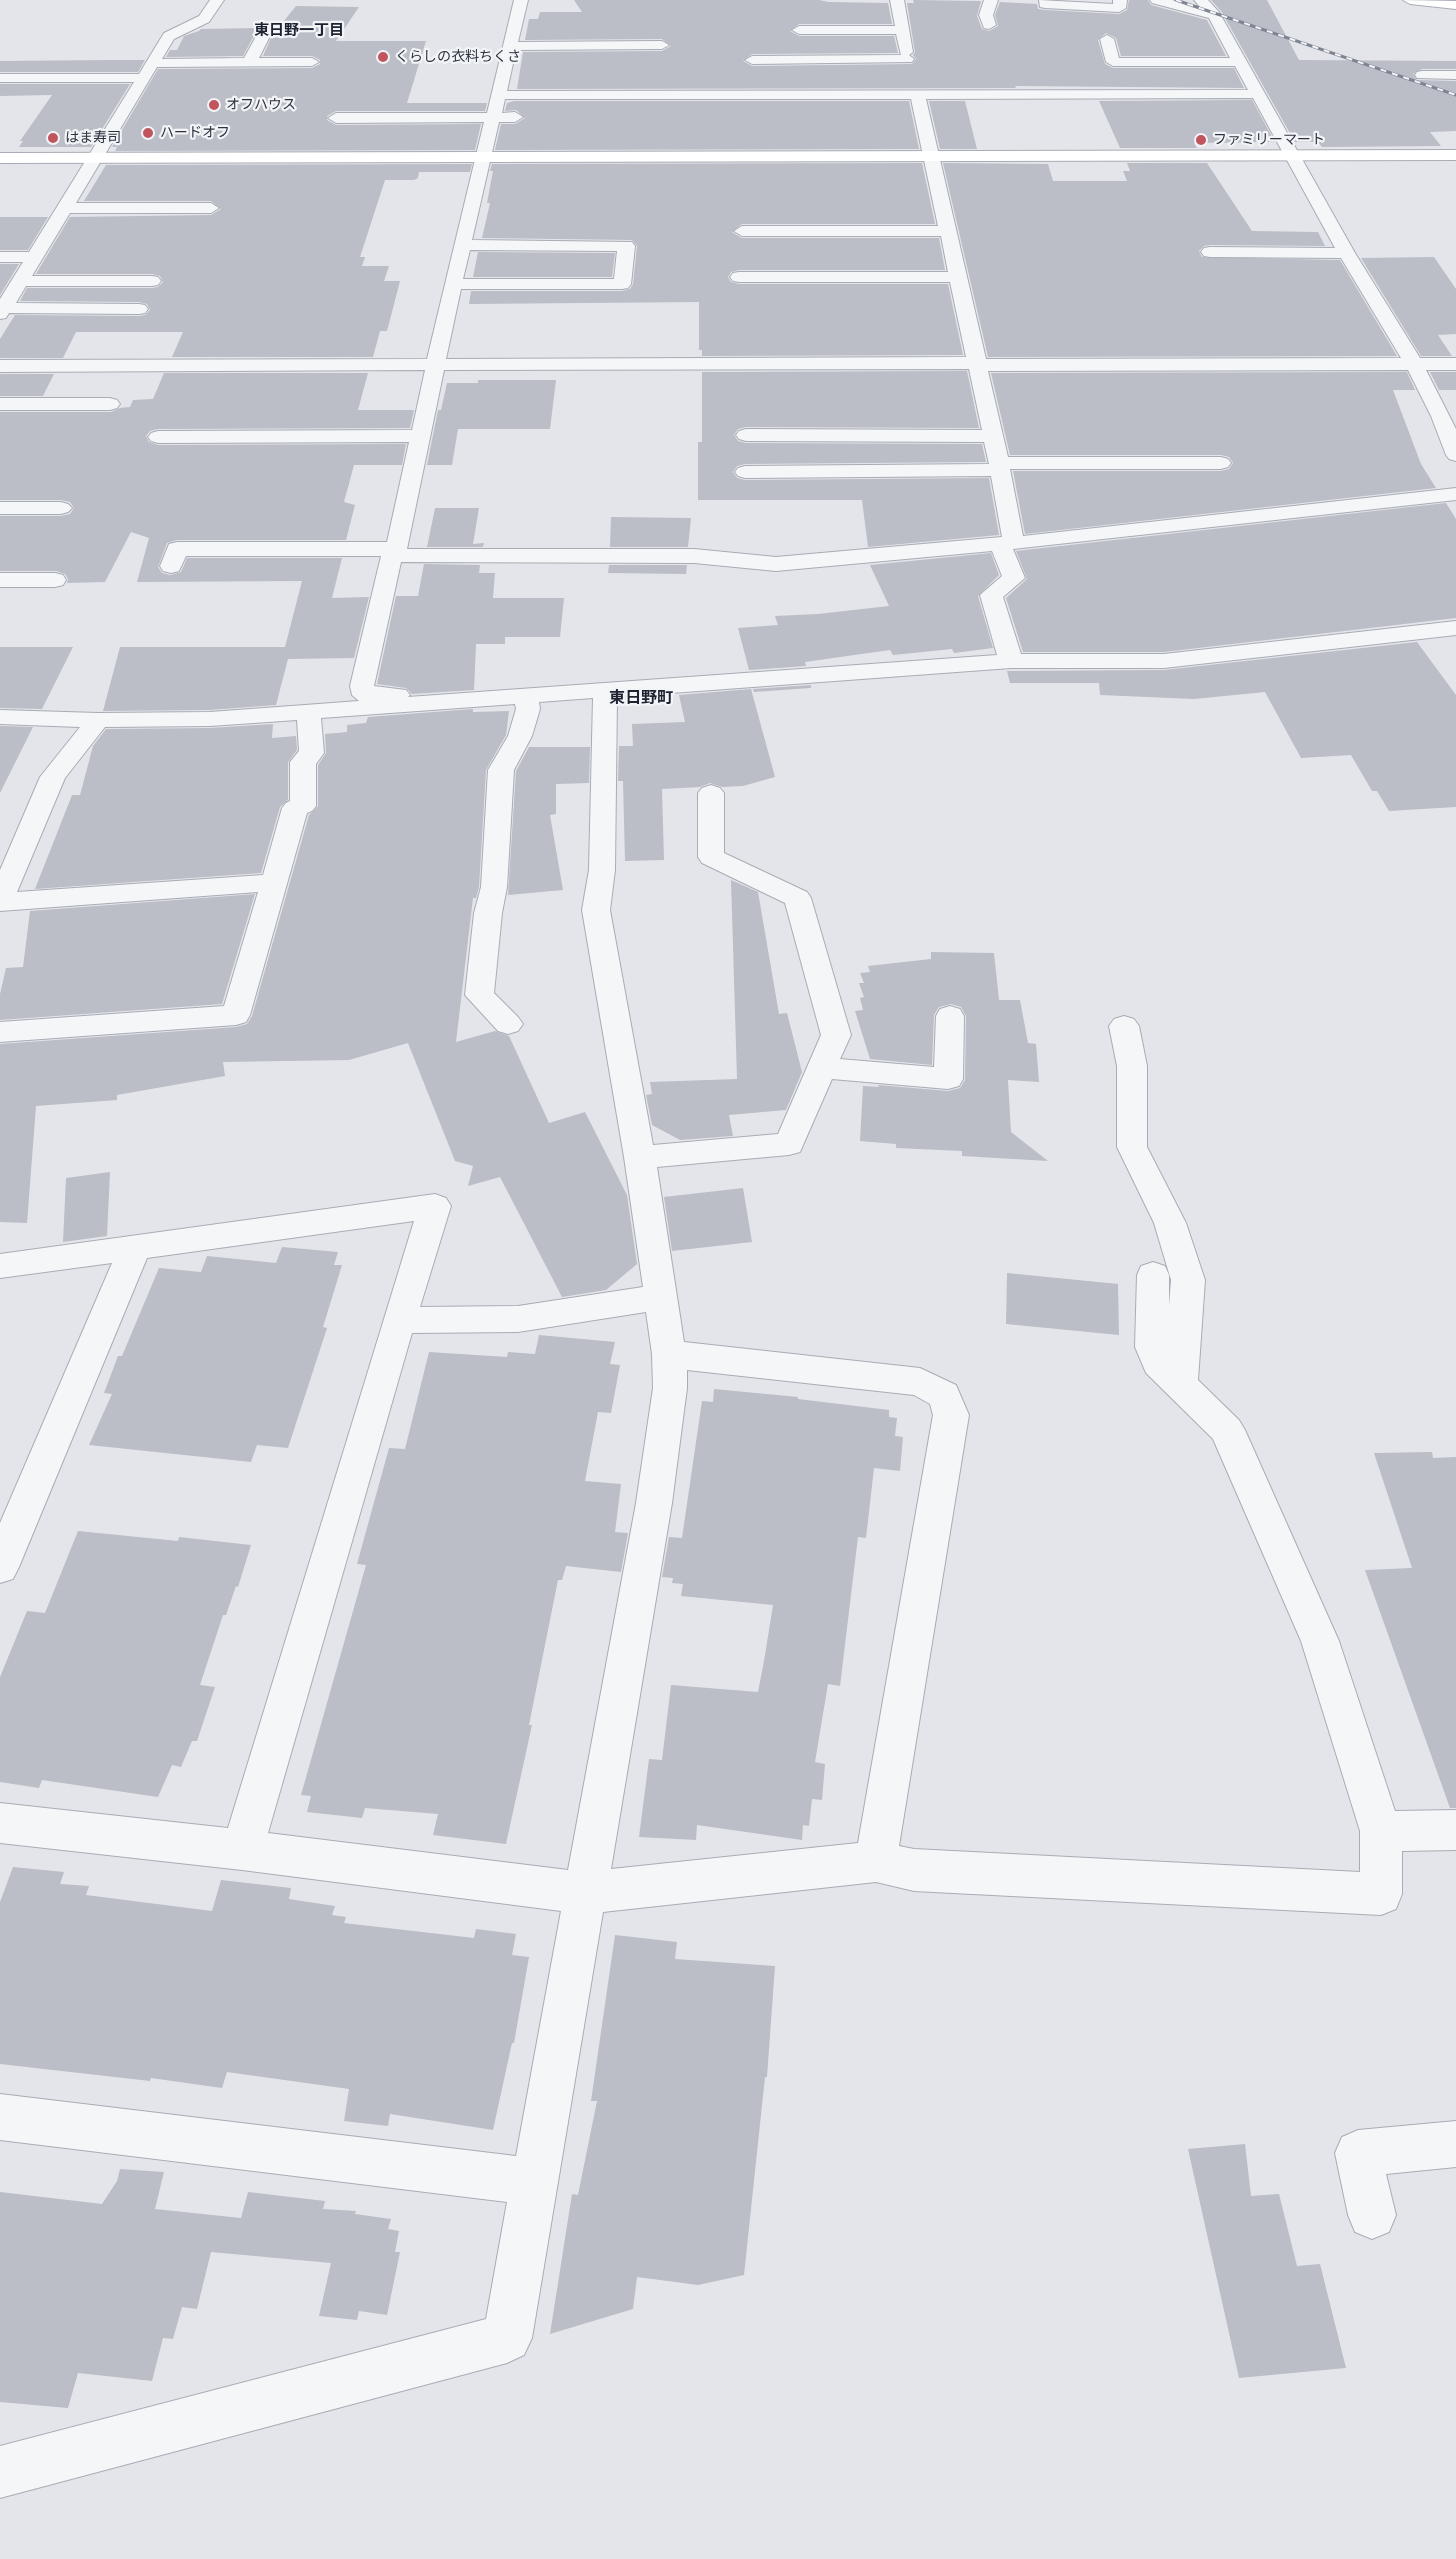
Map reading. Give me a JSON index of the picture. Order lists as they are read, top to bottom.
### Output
{
  "districts": ["東日野一丁目", "東日野町"],
  "places": [
    "くらしの衣料ちくさ",
    "オフハウス",
    "ハードオフ",
    "はま寿司",
    "ファミリーマート"
  ]
}
